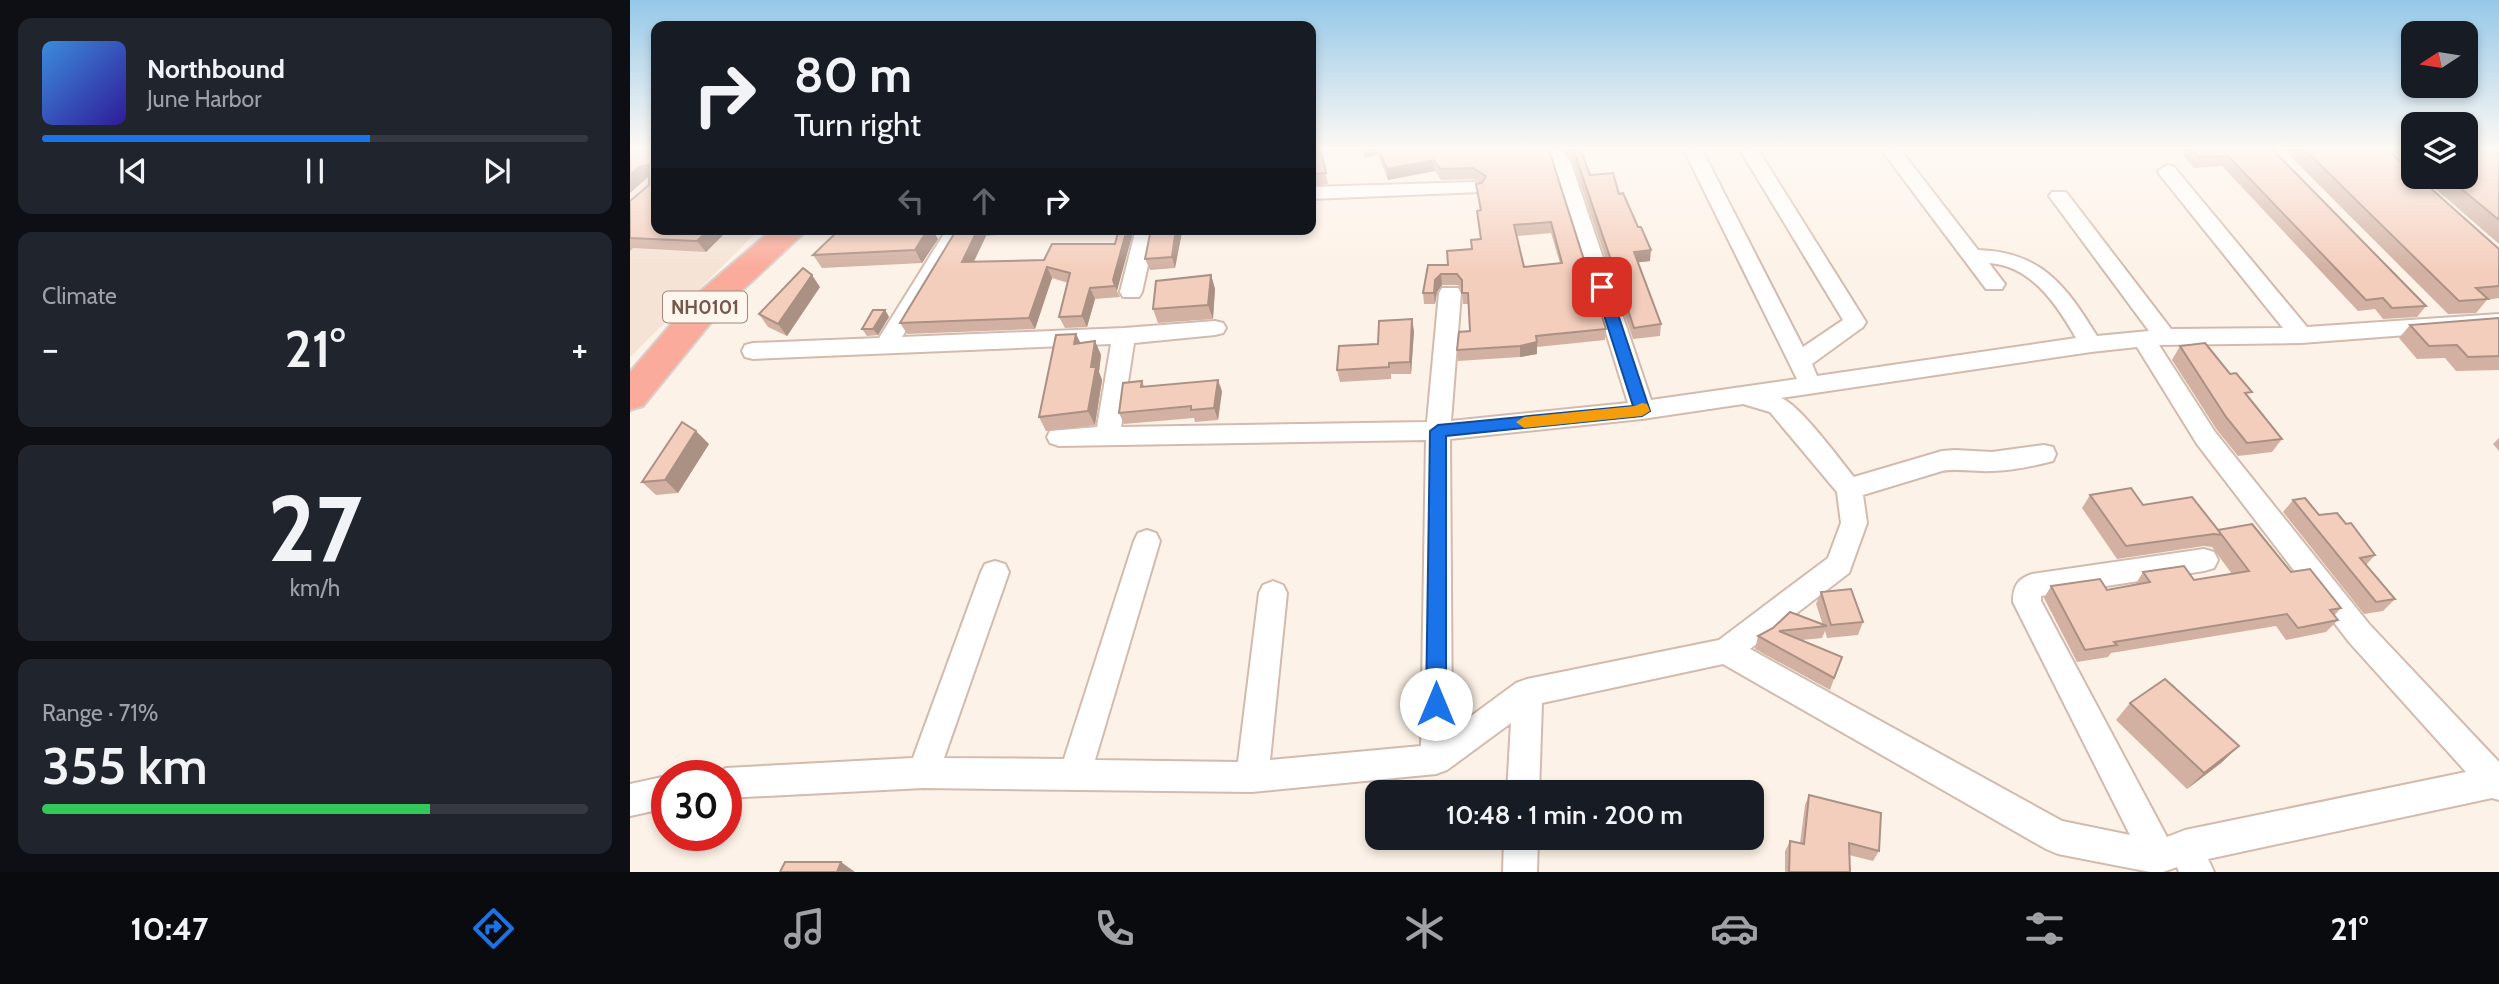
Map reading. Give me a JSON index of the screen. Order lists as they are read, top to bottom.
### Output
{
  "streets": {
    "highway": ["NH0101"]
  },
  "north": "left",
  "page": {
    "turn": ["80 m", "Turn right"],
    "song": ["Northbound", "June Harbor"],
    "tile": [
      "Climate",
      ["27", "km/h"],
      ["Range · 71%", "355 km"]
    ],
    "heat": ["−", "21°", "+"],
    "limit": "30",
    "trip": "10:48 · 1 min · 200 m",
    "tabs": ["10:47", "21°"]
  }
}
